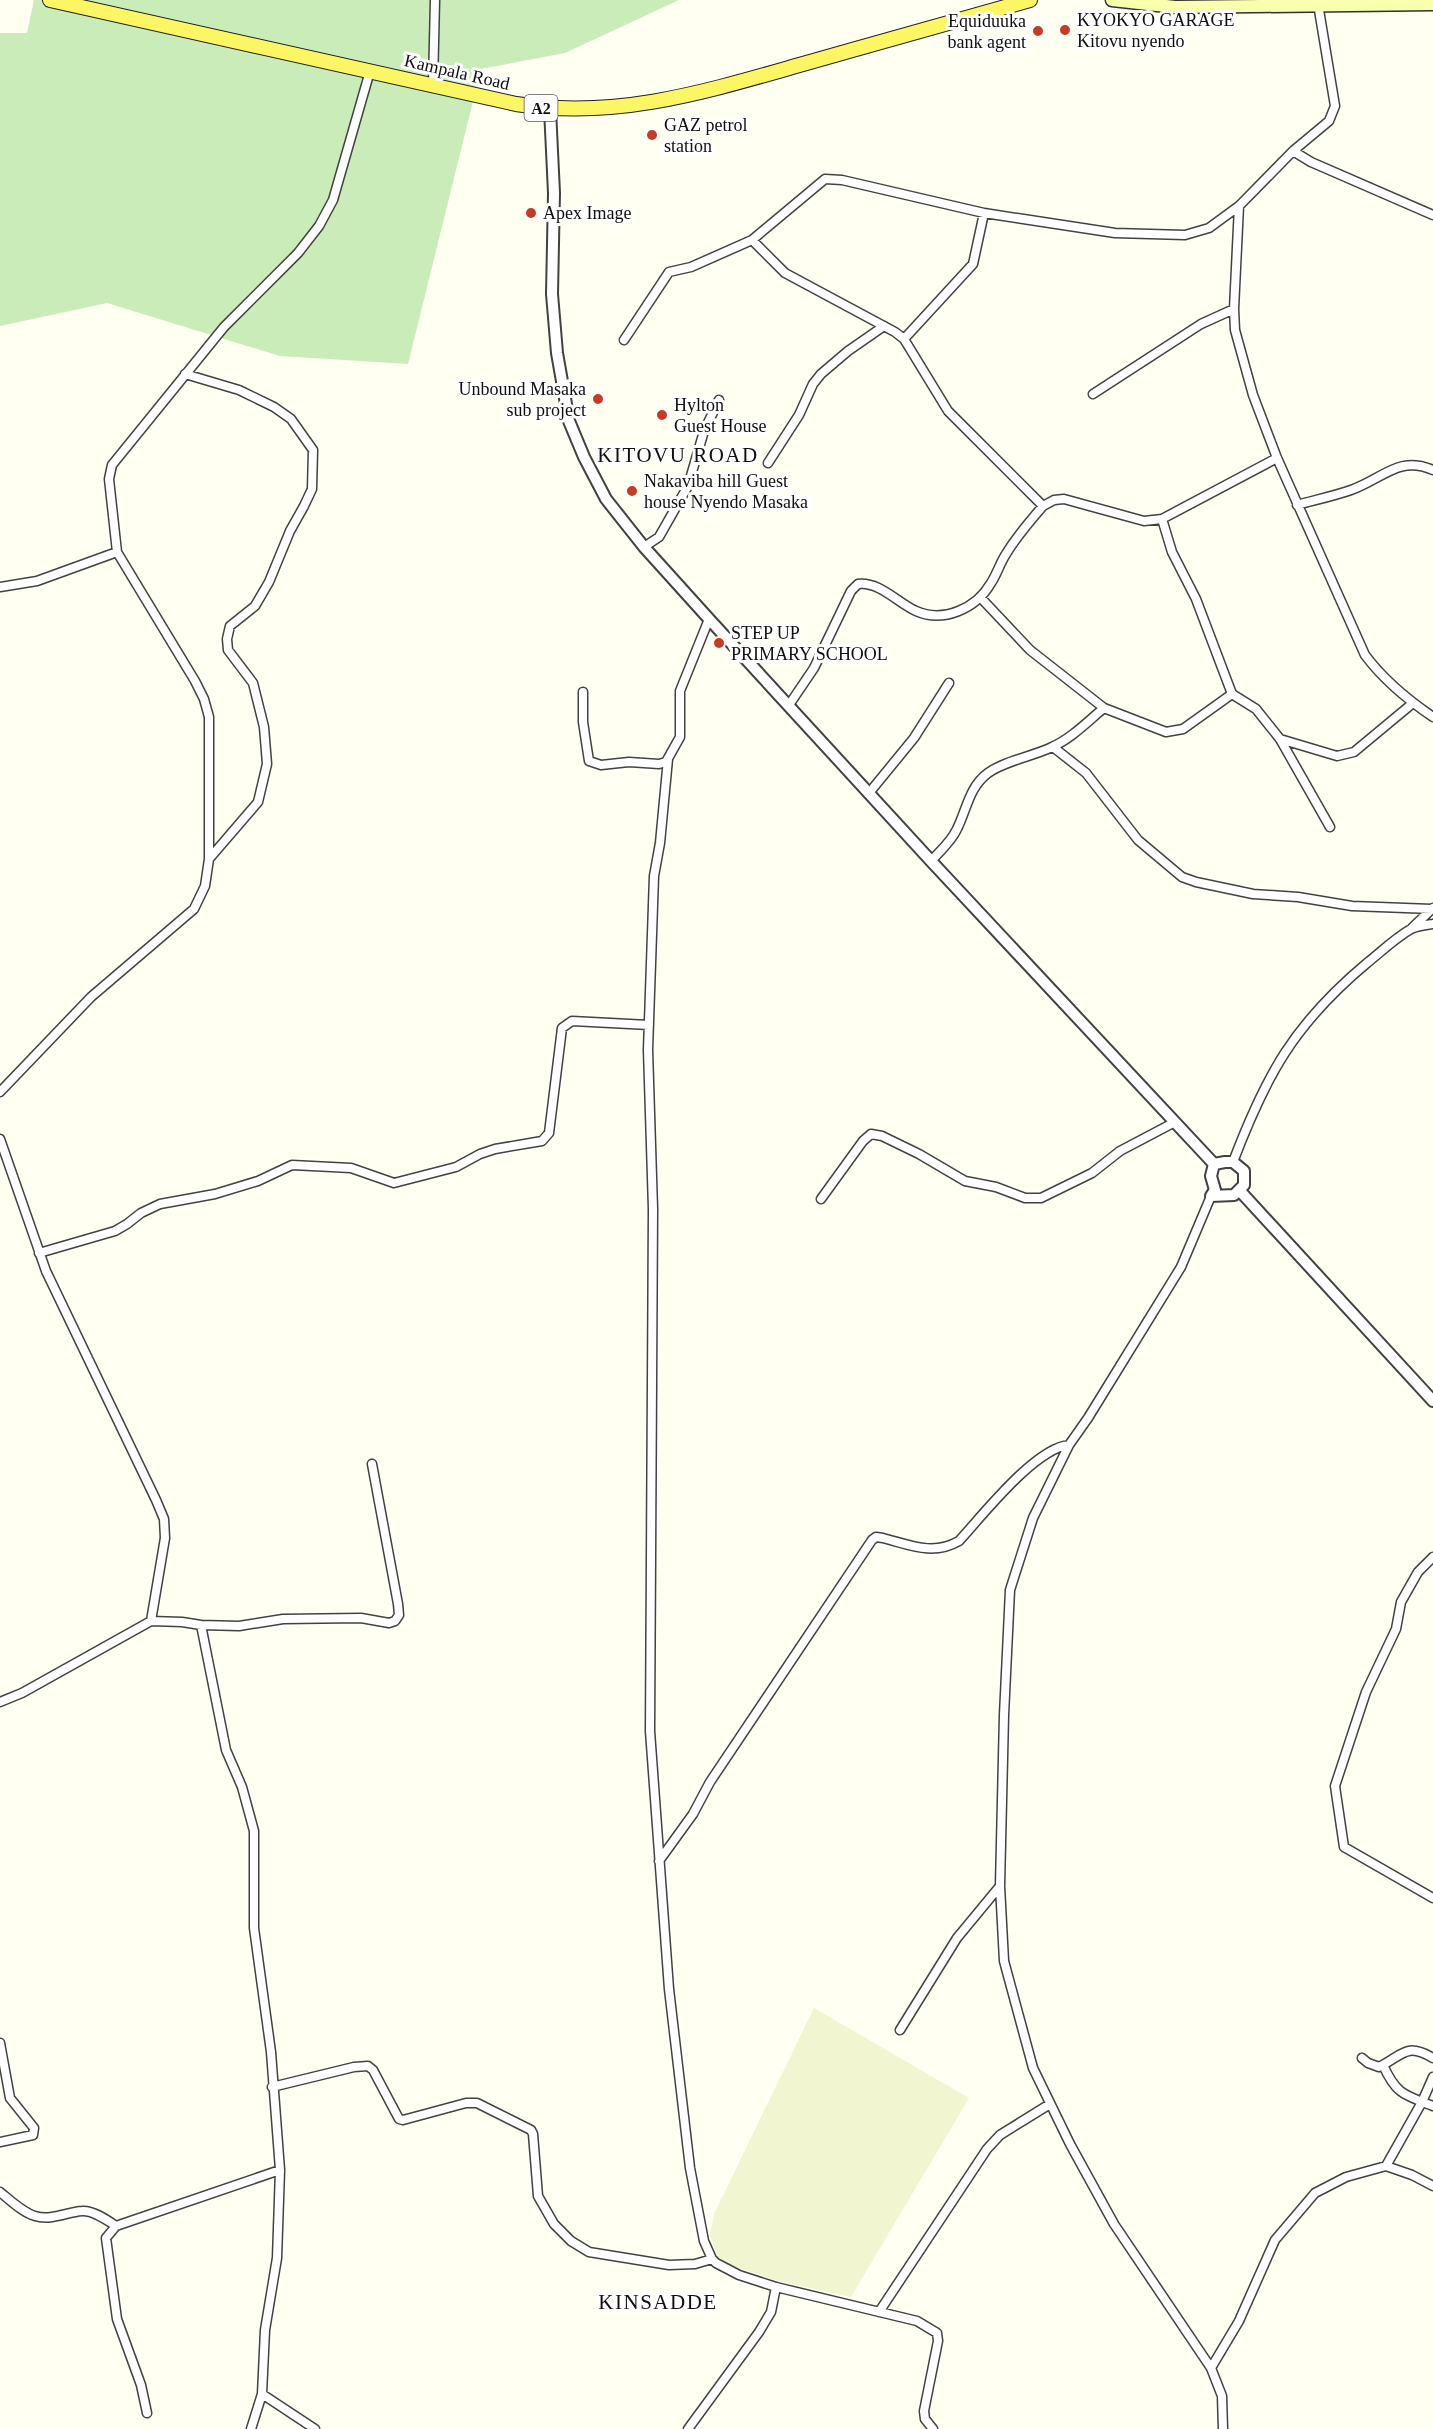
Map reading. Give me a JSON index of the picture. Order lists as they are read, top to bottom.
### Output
{
  "streets": {
    "main road": ["Kampala Road", "A2"]
  },
  "districts": ["KITOVU ROAD", "KINSADDE"],
  "places": [
    "KYOKYO GARAGE Kitovu nyendo",
    "Equiduuka bank agent",
    "GAZ petrol station",
    "Apex Image",
    "Unbound Masaka sub project",
    "Hylton Guest House",
    "Nakaviba hill Guest house Nyendo Masaka",
    "STEP UP PRIMARY SCHOOL"
  ]
}
